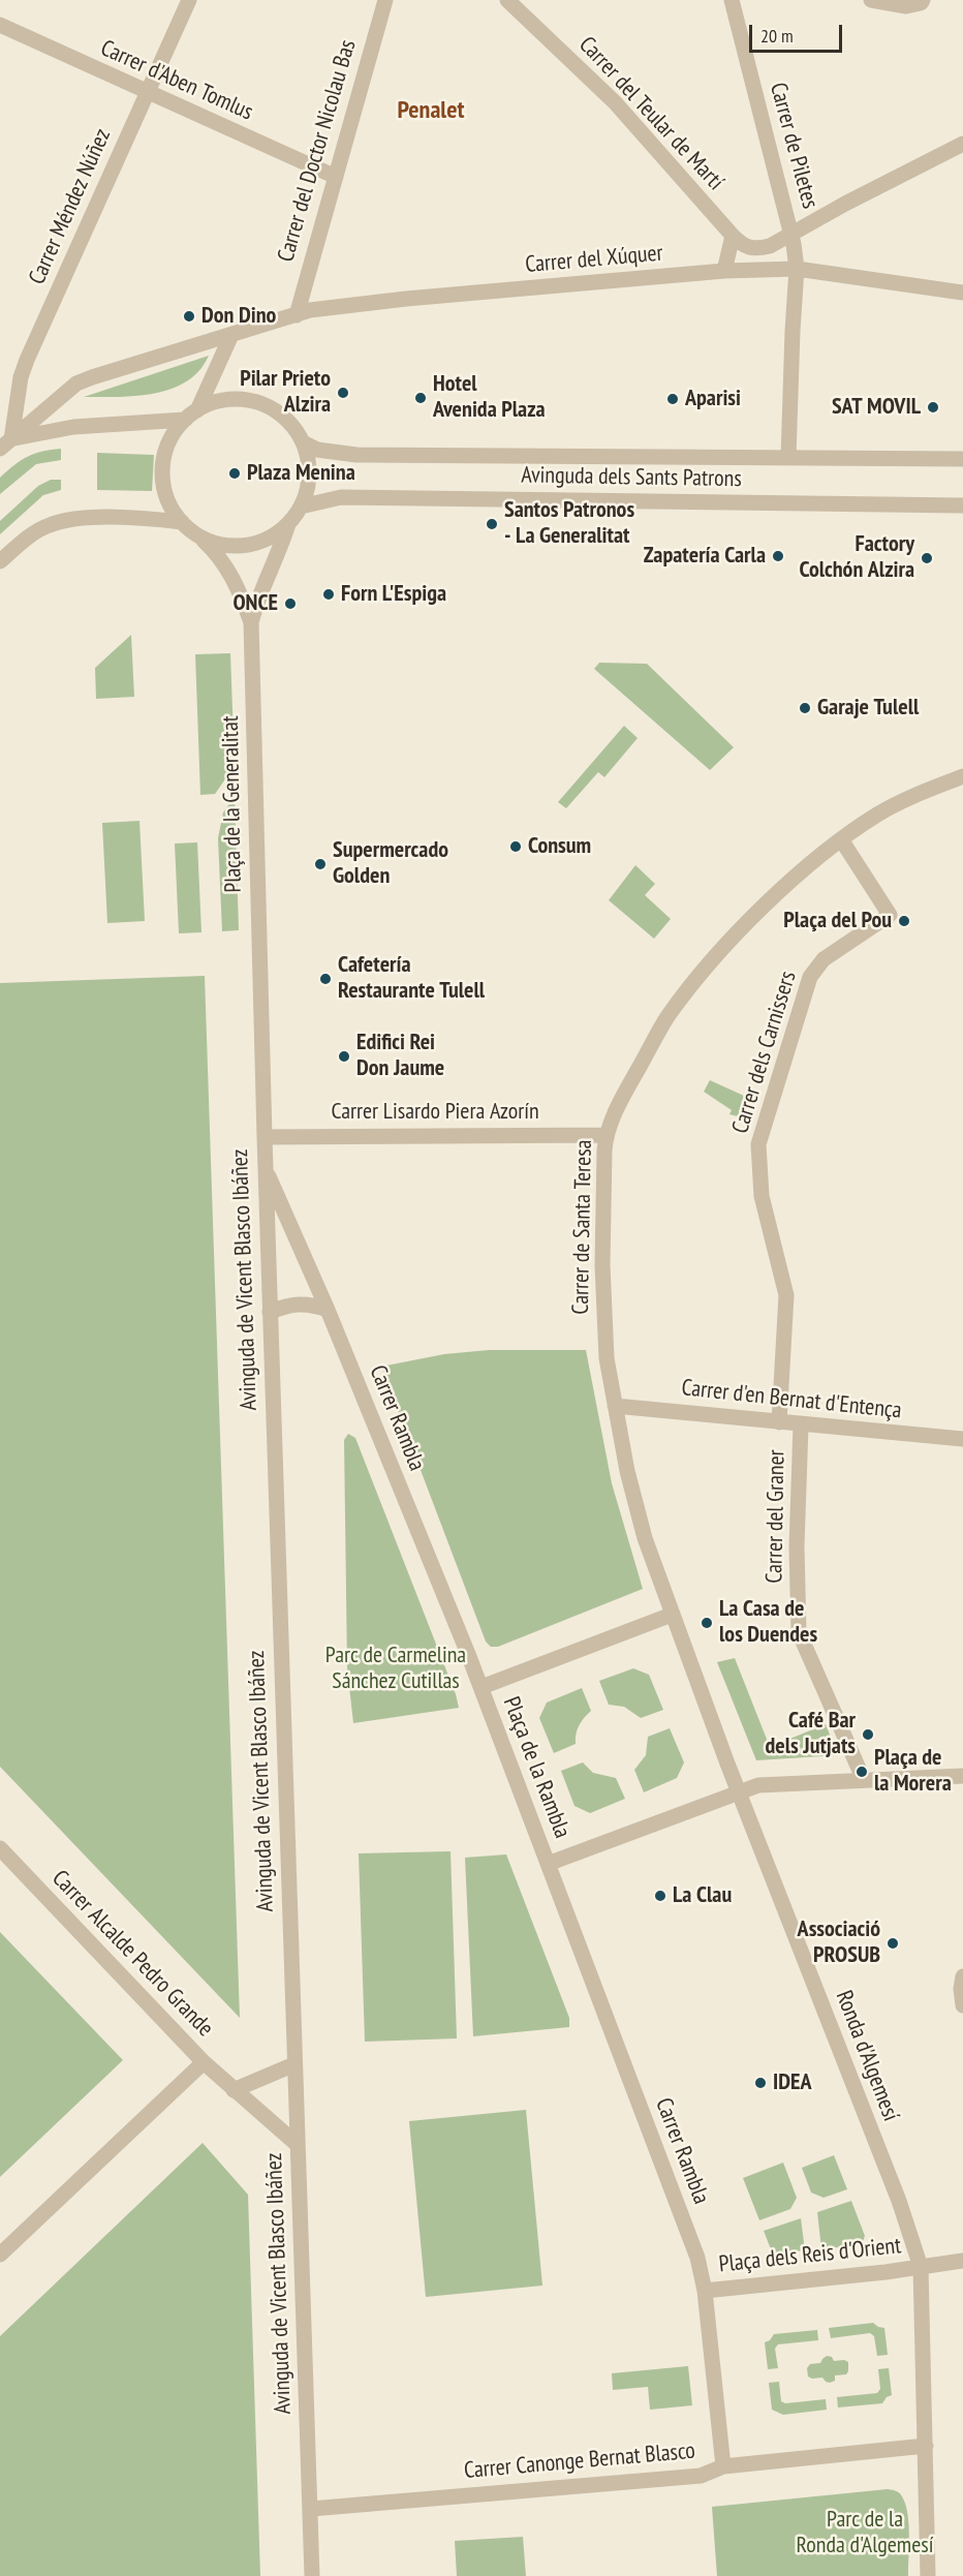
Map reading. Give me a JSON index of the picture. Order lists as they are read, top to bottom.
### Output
{
  "streets": {
    "street": [
      "Carrer d'Aben Tomlus",
      "Carrer del Teular de Martí",
      "Carrer de Piletes",
      "Carrer del Doctor Nicolau Bas",
      "Carrer Méndez Núñez",
      "Carrer del Xúquer",
      "Avinguda dels Sants Patrons",
      "Plaça de la Generalitat",
      "Carrer dels Carnissers",
      "Carrer Lisardo Piera Azorín",
      "Carrer de Santa Teresa",
      "Avinguda de Vicent Blasco Ibáñez",
      "Carrer d'en Bernat d'Entença",
      "Carrer Rambla",
      "Carrer del Graner",
      "Plaça de la Rambla",
      "Carrer Alcalde Pedro Grande",
      "Ronda d'Algemesí",
      "Plaça dels Reis d'Orient",
      "Carrer Canonge Bernat Blasco"
    ]
  },
  "crossings": [
    ["Carrer d'Aben Tomlus", "Carrer del Doctor Nicolau Bas"],
    ["Carrer d'Aben Tomlus", "Carrer Méndez Núñez"],
    ["Carrer de Piletes", "Carrer del Xúquer"],
    ["Carrer de Piletes", "Avinguda dels Sants Patrons"],
    ["Carrer del Doctor Nicolau Bas", "Carrer del Xúquer"],
    ["Carrer Méndez Núñez", "Carrer del Xúquer"],
    ["Avinguda dels Sants Patrons", "Plaça de la Generalitat"],
    ["Plaça de la Generalitat", "Avinguda de Vicent Blasco Ibáñez"],
    ["Carrer dels Carnissers", "Carrer de Santa Teresa"],
    ["Carrer dels Carnissers", "Carrer d'en Bernat d'Entença"],
    ["Carrer Lisardo Piera Azorín", "Carrer de Santa Teresa"],
    ["Carrer Lisardo Piera Azorín", "Avinguda de Vicent Blasco Ibáñez"],
    ["Carrer de Santa Teresa", "Carrer d'en Bernat d'Entença"],
    ["Carrer de Santa Teresa", "Ronda d'Algemesí"],
    ["Avinguda de Vicent Blasco Ibáñez", "Carrer Rambla"],
    ["Avinguda de Vicent Blasco Ibáñez", "Carrer Alcalde Pedro Grande"],
    ["Avinguda de Vicent Blasco Ibáñez", "Carrer Canonge Bernat Blasco"],
    ["Carrer d'en Bernat d'Entença", "Carrer del Graner"],
    ["Carrer Rambla", "Plaça de la Rambla"],
    ["Carrer Rambla", "Plaça dels Reis d'Orient"],
    ["Carrer Rambla", "Carrer Canonge Bernat Blasco"],
    ["Plaça de la Rambla", "Ronda d'Algemesí"],
    ["Ronda d'Algemesí", "Plaça dels Reis d'Orient"],
    ["Ronda d'Algemesí", "Carrer Canonge Bernat Blasco"]
  ],
  "districts": ["Penalet"],
  "parks": ["Parc de Carmelina Sánchez Cutillas", "Parc de la Ronda d'Algemesí"],
  "places": [
    "Don Dino",
    "Pilar Prieto Alzira",
    "Hotel Avenida Plaza",
    "Aparisi",
    "SAT MOVIL",
    "Plaza Menina",
    "Santos Patronos - La Generalitat",
    "Zapatería Carla",
    "Factory Colchón Alzira",
    "Forn L'Espiga",
    "ONCE",
    "Garaje Tulell",
    "Consum",
    "Supermercado Golden",
    "Plaça del Pou",
    "Cafetería Restaurante Tulell",
    "Edifici Rei Don Jaume",
    "La Casa de los Duendes",
    "Café Bar dels Jutjats",
    "Plaça de la Morera",
    "La Clau",
    "Associació PROSUB",
    "IDEA"
  ],
  "scale_bar": "20 m"
}
